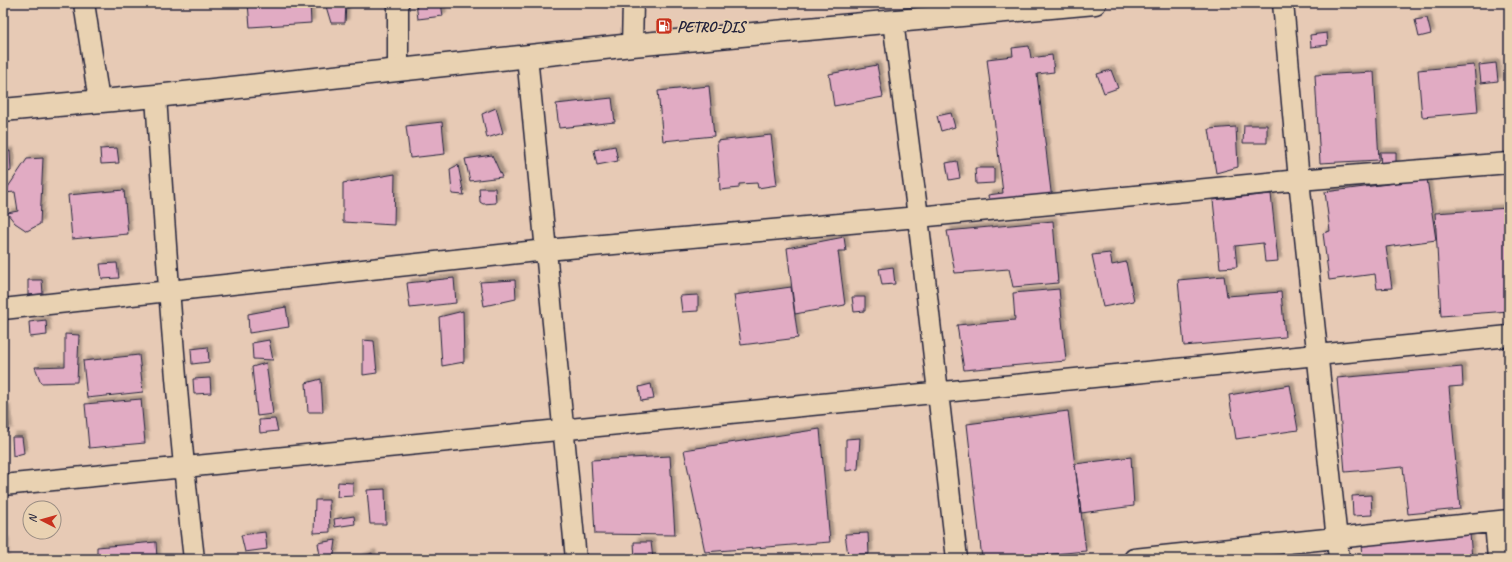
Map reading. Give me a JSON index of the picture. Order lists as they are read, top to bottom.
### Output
{
  "places": {
    "fuel station": ["PETRO-DIS"]
  },
  "north": "left"
}
